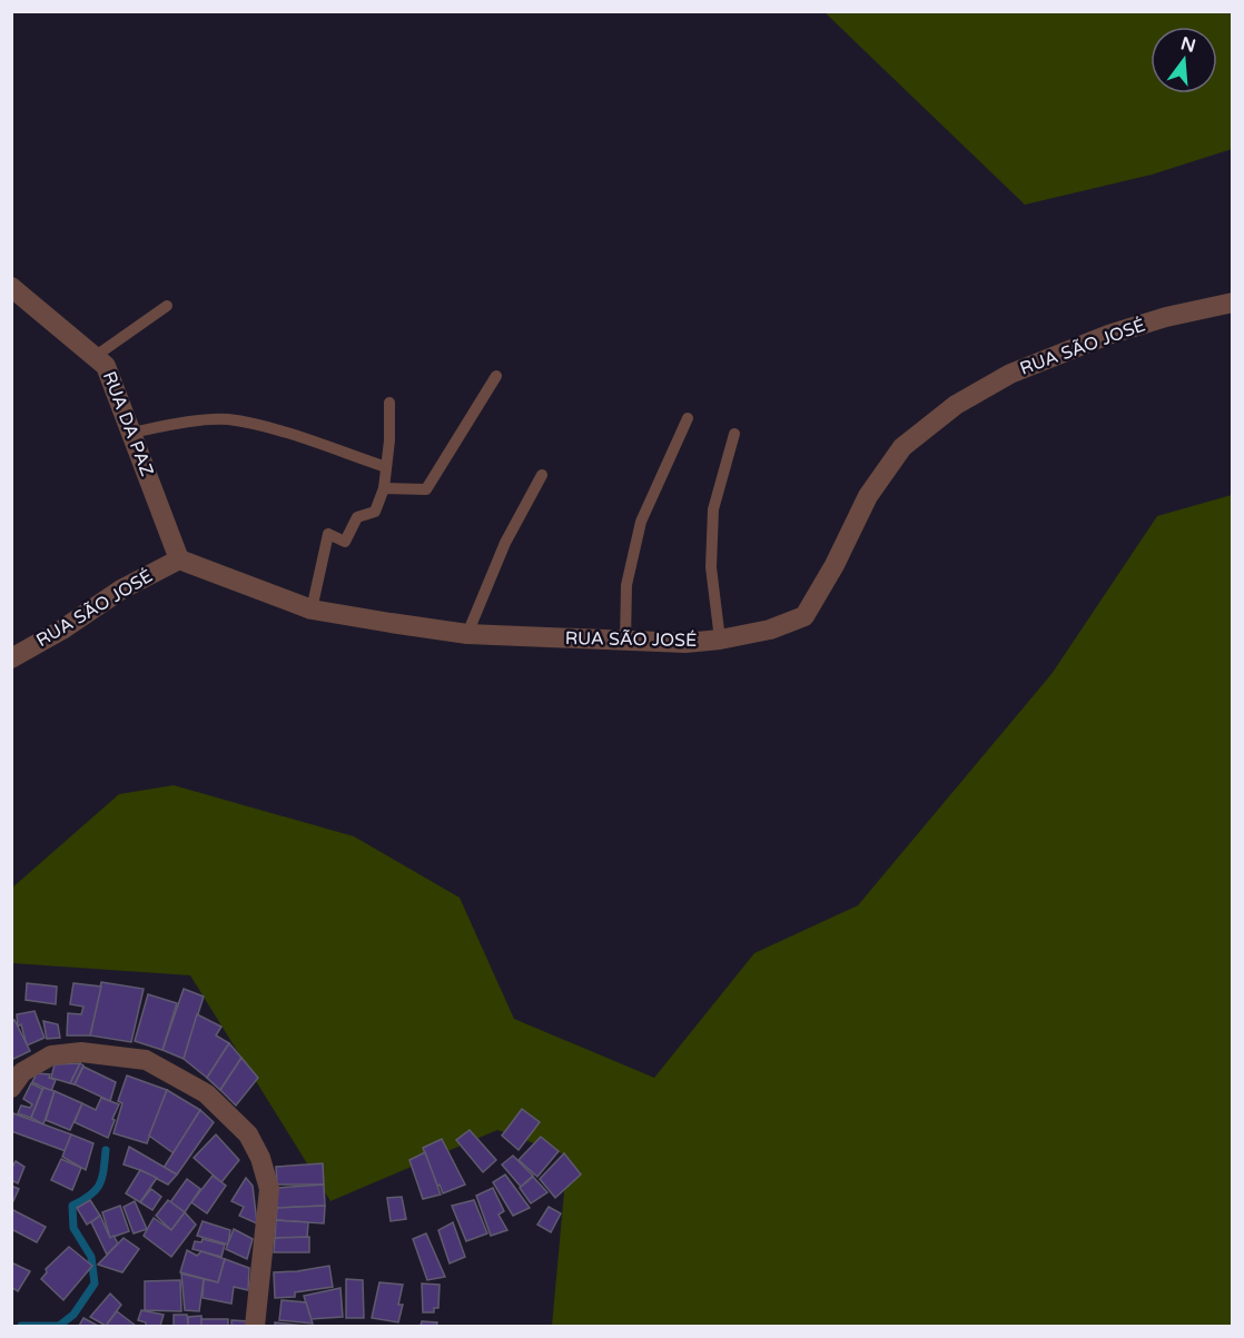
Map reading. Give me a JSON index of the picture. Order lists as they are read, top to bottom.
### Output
{
  "streets": {
    "street": ["RUA SÃO JOSÉ", "RUA DA PAZ"]
  },
  "crossings": [
    ["RUA SÃO JOSÉ", "RUA DA PAZ"]
  ],
  "north": "top"
}
